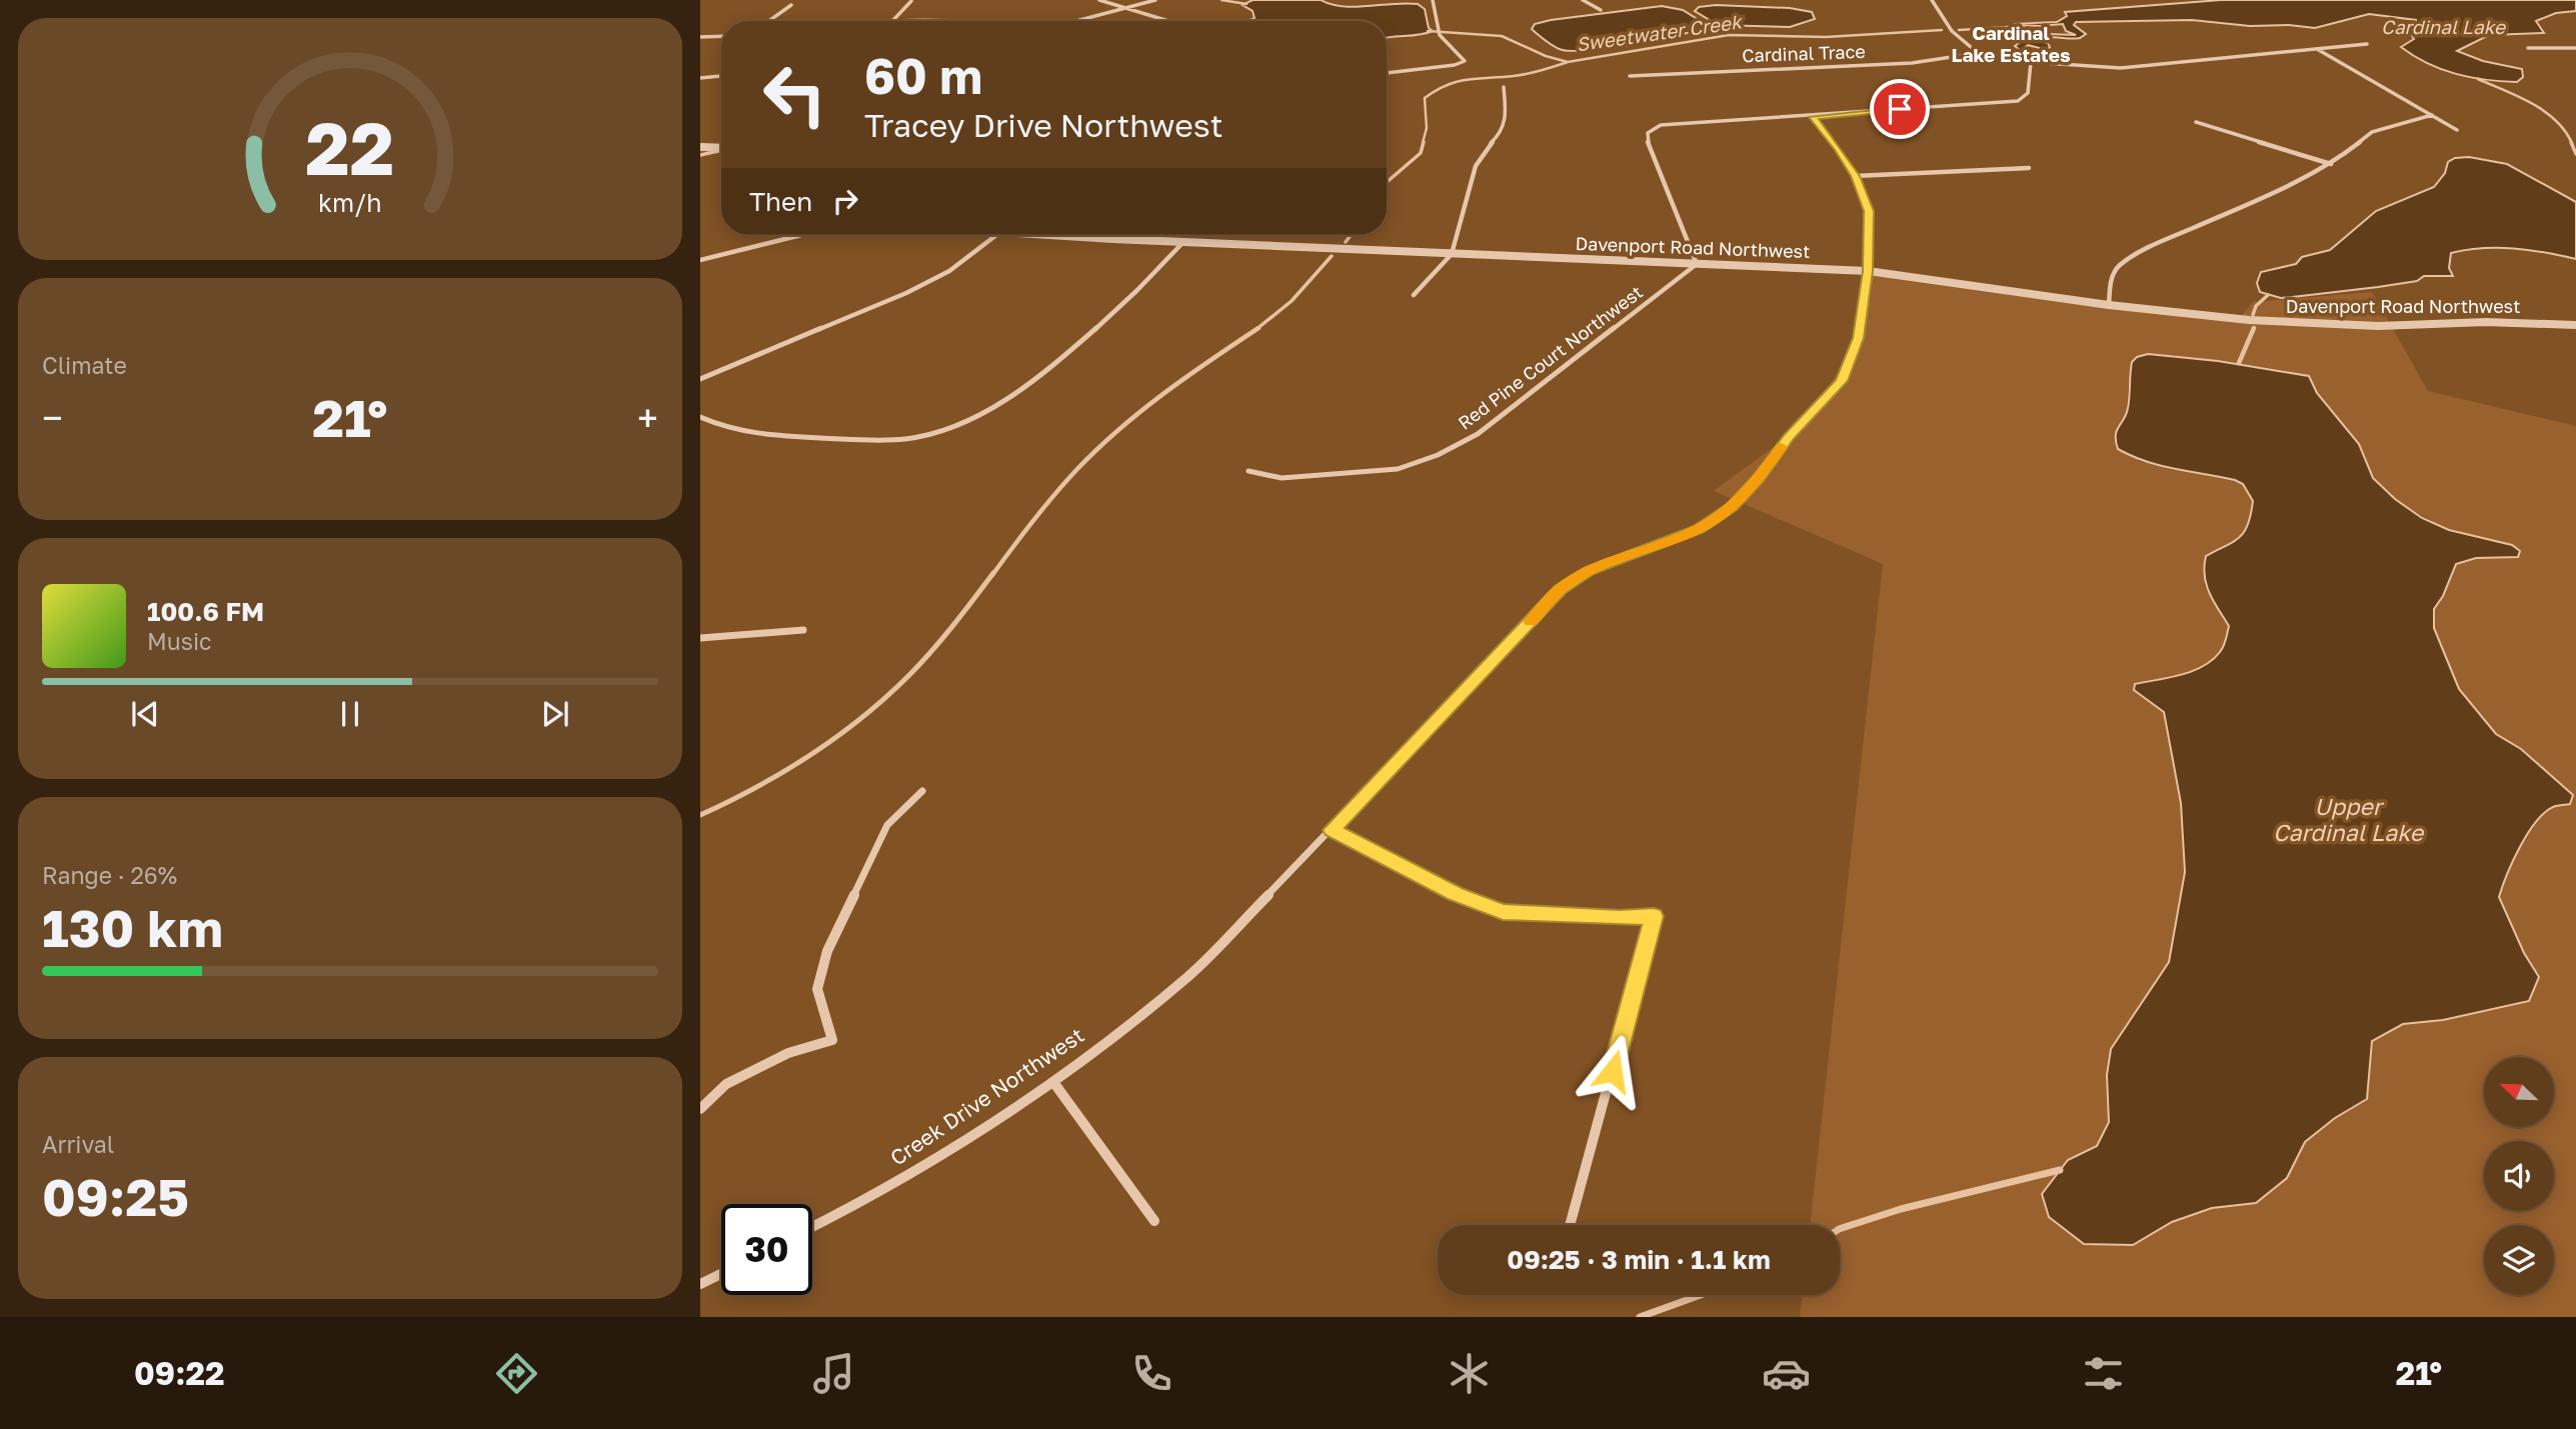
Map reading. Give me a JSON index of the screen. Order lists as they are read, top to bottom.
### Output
{
  "streets": {
    "street": [
      "Cardinal Trace",
      "Davenport Road Northwest",
      "Red Pine Court Northwest",
      "Creek Drive Northwest"
    ]
  },
  "crossings": [
    ["Davenport Road Northwest", "Red Pine Court Northwest"],
    ["Davenport Road Northwest", "Creek Drive Northwest"]
  ],
  "districts": ["Cardinal Lake Estates"],
  "water": ["Cardinal Lake", "Sweetwater Creek", "Upper Cardinal Lake"],
  "north": "top left",
  "page": {
    "turn": ["60 m", "Tracey Drive Northwest"],
    "then": "Then",
    "tile": [
      "Climate",
      ["Range · 26%", "130 km"],
      ["Arrival", "09:25"]
    ],
    "heat": ["−", "21°", "+"],
    "song": ["100.6 FM", "Music"],
    "limit": "30",
    "trip": "09:25 · 3 min · 1.1 km",
    "tabs": ["09:22", "21°"],
    "gauge": ["22", "km/h"]
  }
}
